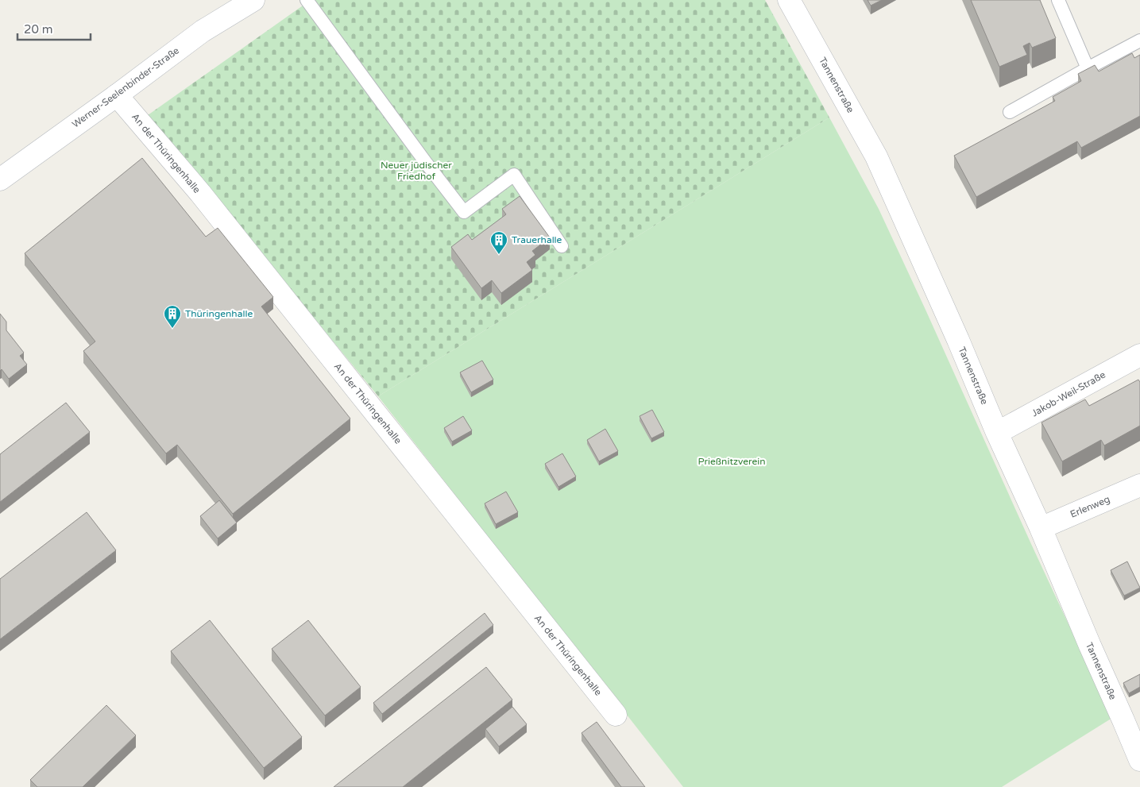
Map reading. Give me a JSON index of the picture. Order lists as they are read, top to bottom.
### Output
{
  "streets": {
    "street": [
      "Tannenstraße",
      "Werner-Seelenbinder-Straße",
      "An der Thüringenhalle",
      "Jakob-Weil-Straße",
      "Erlenweg"
    ]
  },
  "crossings": [
    ["Tannenstraße", "Jakob-Weil-Straße"],
    ["Tannenstraße", "Erlenweg"],
    ["Werner-Seelenbinder-Straße", "An der Thüringenhalle"]
  ],
  "parks": ["Neuer jüdischer Friedhof", "Prießnitzverein"],
  "places": {
    "building": ["Trauerhalle", "Thüringenhalle"]
  },
  "scale_bar": "20 m"
}
